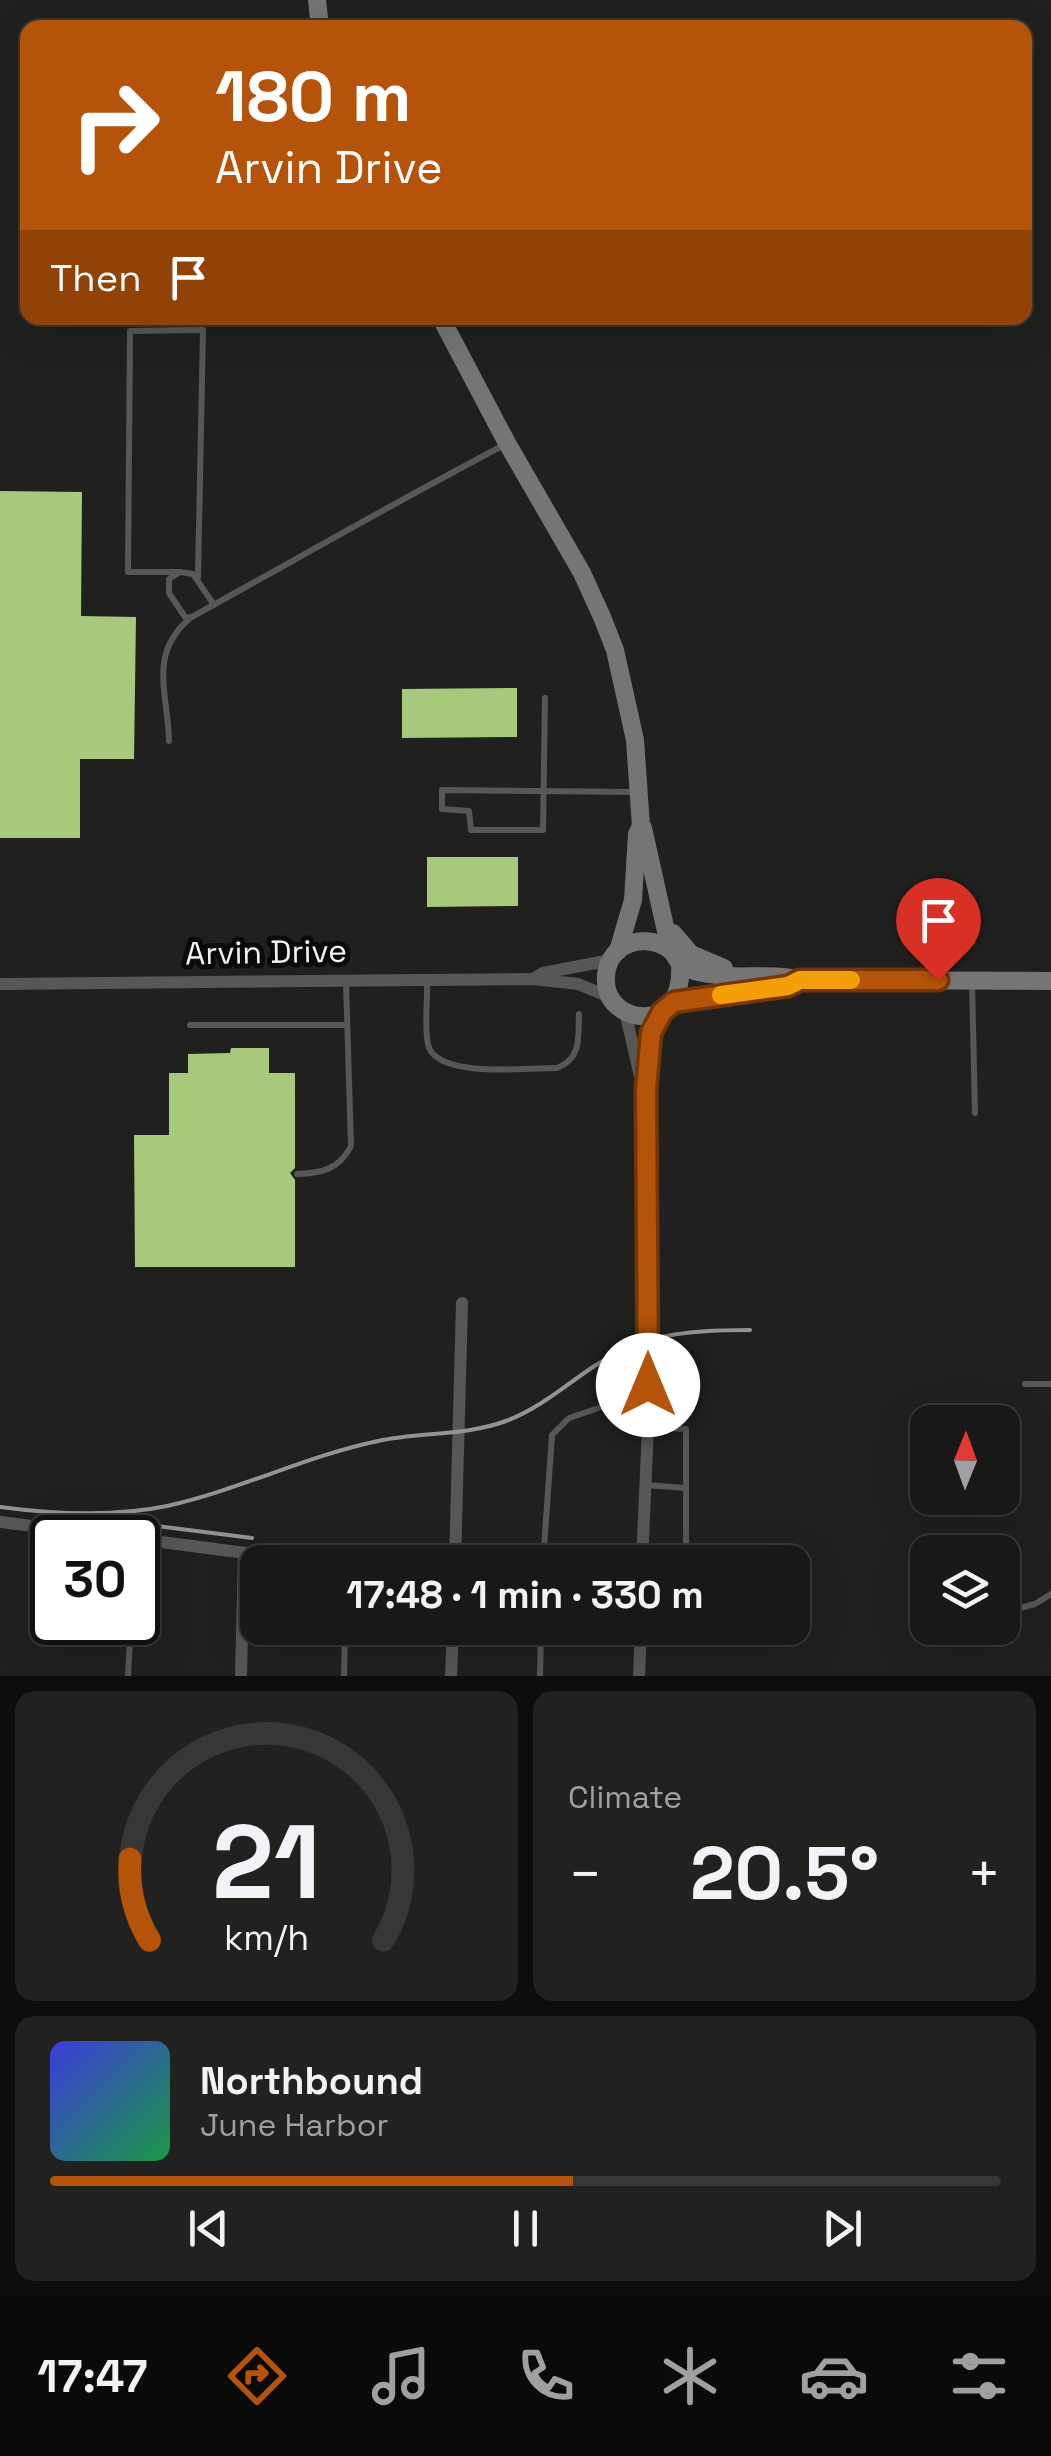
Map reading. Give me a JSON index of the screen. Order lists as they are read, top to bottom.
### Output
{
  "streets": {
    "street": ["Arvin Drive"]
  },
  "north": "top",
  "page": {
    "turn": ["180 m", "Arvin Drive"],
    "then": "Then",
    "limit": "30",
    "trip": "17:48 · 1 min · 330 m",
    "tile": "Climate",
    "heat": ["−", "20.5°", "+"],
    "song": ["Northbound", "June Harbor"],
    "tabs": "17:47",
    "gauge": ["21", "km/h"]
  }
}
